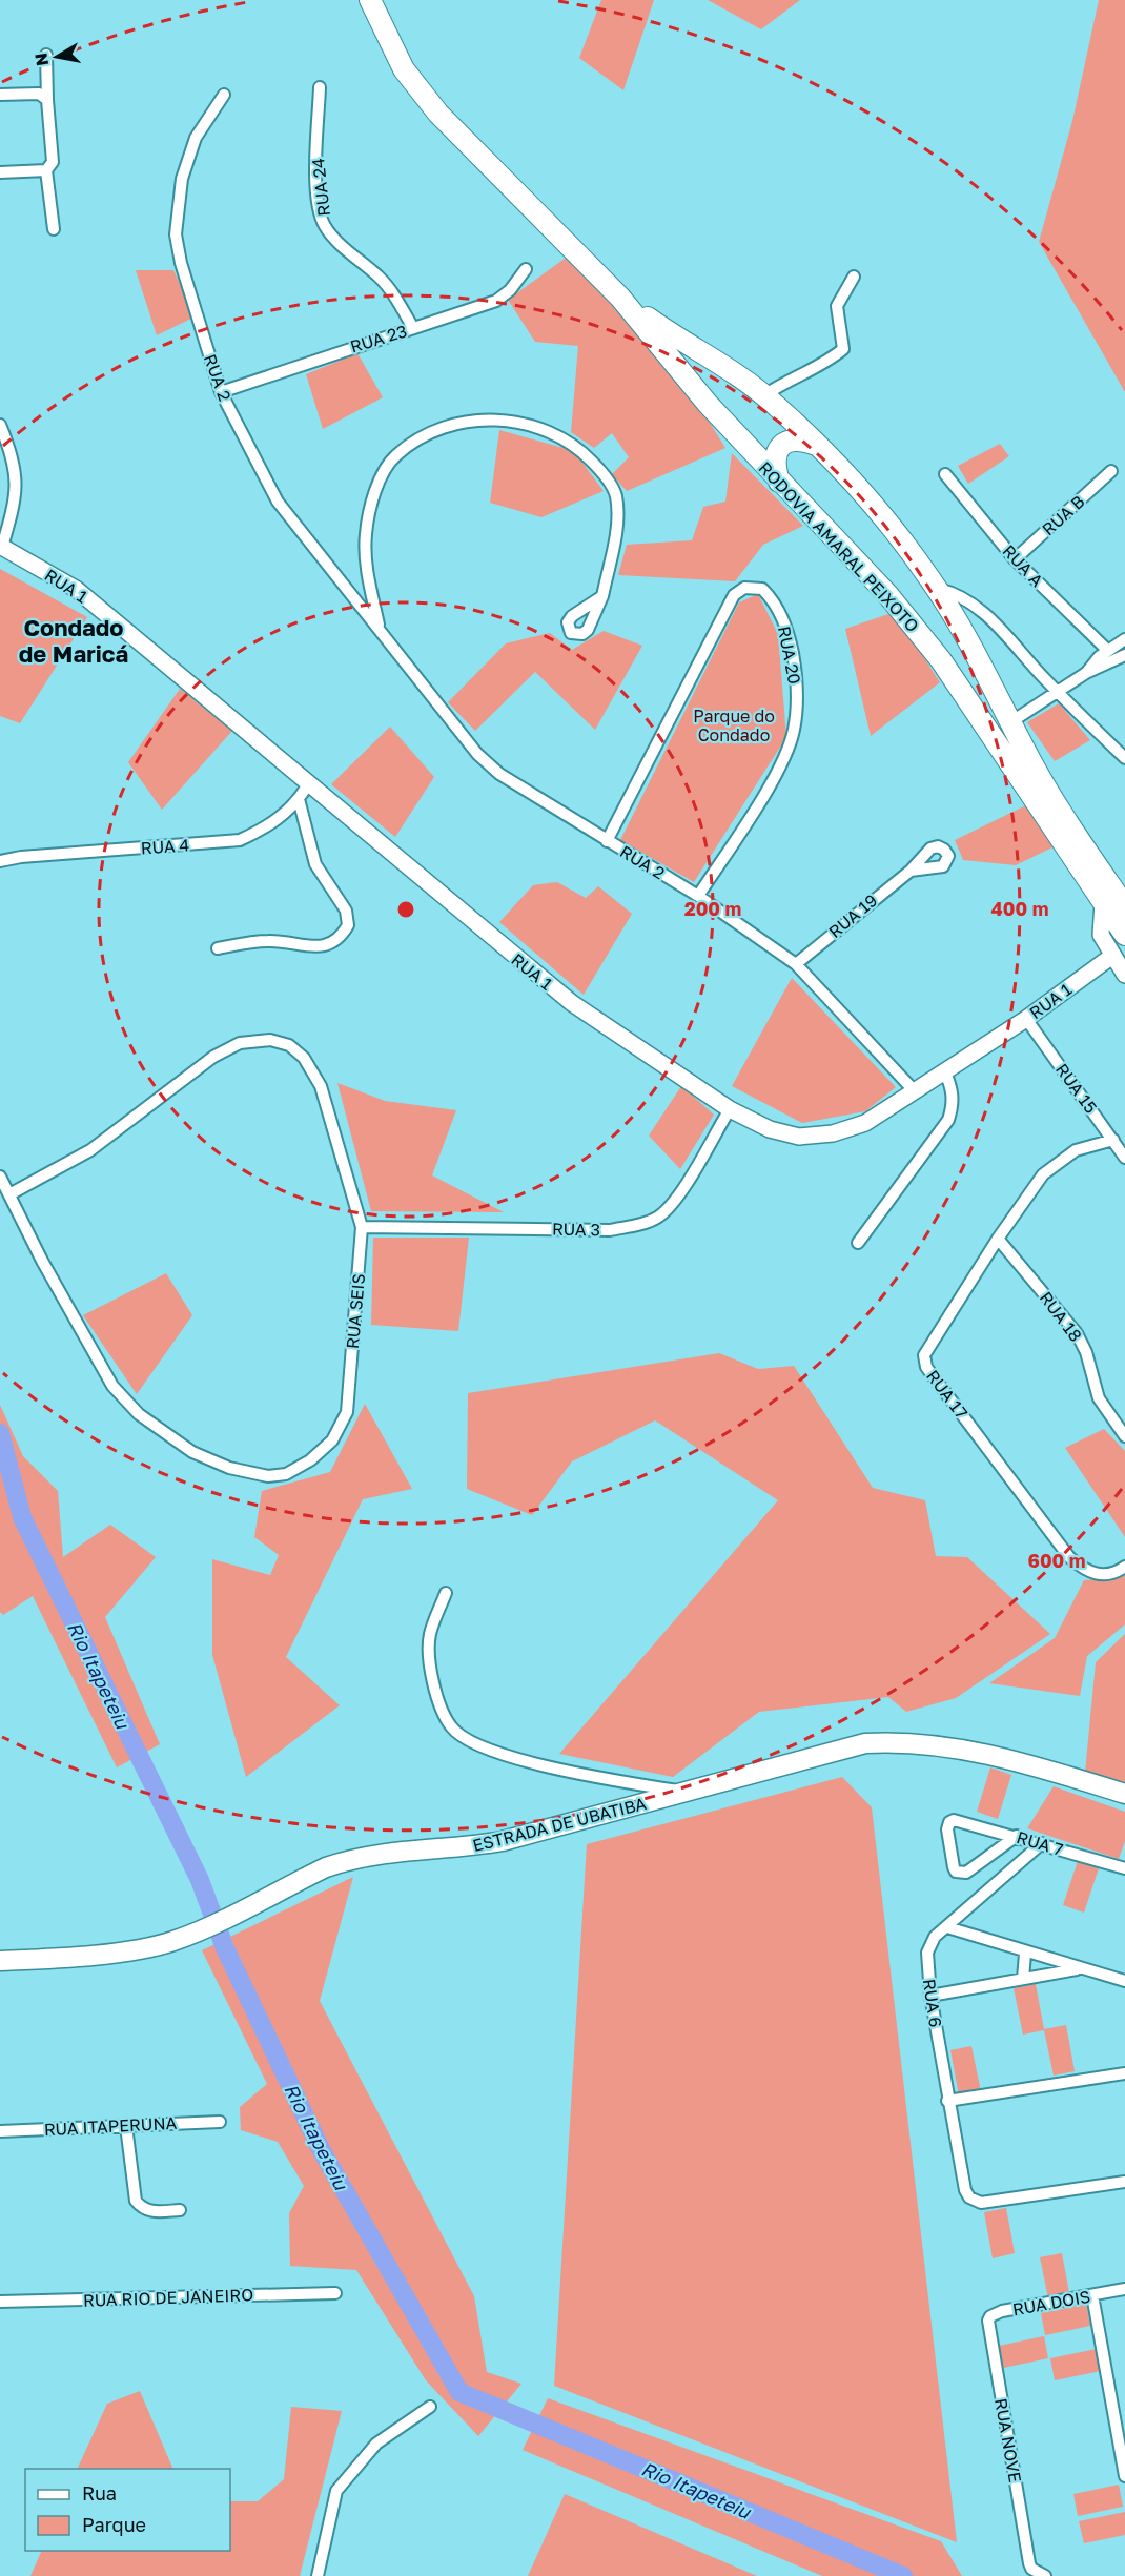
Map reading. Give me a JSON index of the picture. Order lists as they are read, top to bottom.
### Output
{
  "streets": {
    "highway": ["RODOVIA AMARAL PEIXOTO"],
    "main road": ["ESTRADA DE UBATIBA"],
    "street": [
      "RUA 24",
      "RUA 23",
      "RUA 2",
      "RUA B",
      "RUA A",
      "RUA 1",
      "RUA 20",
      "RUA 4",
      "RUA 19",
      "RUA 15",
      "RUA 3",
      "RUA SEIS",
      "RUA 18",
      "RUA 17",
      "RUA 7",
      "RUA 6",
      "RUA ITAPERUNA",
      "RUA RIO DE JANEIRO",
      "RUA DOIS",
      "RUA NOVE"
    ]
  },
  "crossings": [
    ["RUA 24", "RUA 23"],
    ["RUA 23", "RUA 2"],
    ["RUA 2", "RUA 1"],
    ["RUA 2", "RUA 20"],
    ["RUA 2", "RUA 19"],
    ["RUA B", "RUA A"],
    ["RUA 1", "RUA 4"],
    ["RUA 1", "RUA 15"],
    ["RUA 1", "RUA 3"],
    ["RUA 15", "RUA 17"],
    ["RUA 3", "RUA SEIS"],
    ["RUA 18", "RUA 17"],
    ["RUA 7", "RUA 6"],
    ["RUA DOIS", "RUA NOVE"]
  ],
  "districts": ["Condado de Maricá"],
  "water": ["Rio Itapeteiu"],
  "parks": ["Parque do Condado"],
  "legend": ["Rua", "Parque"],
  "north": "left",
  "rings": ["200 m", "400 m", "600 m"]
}
